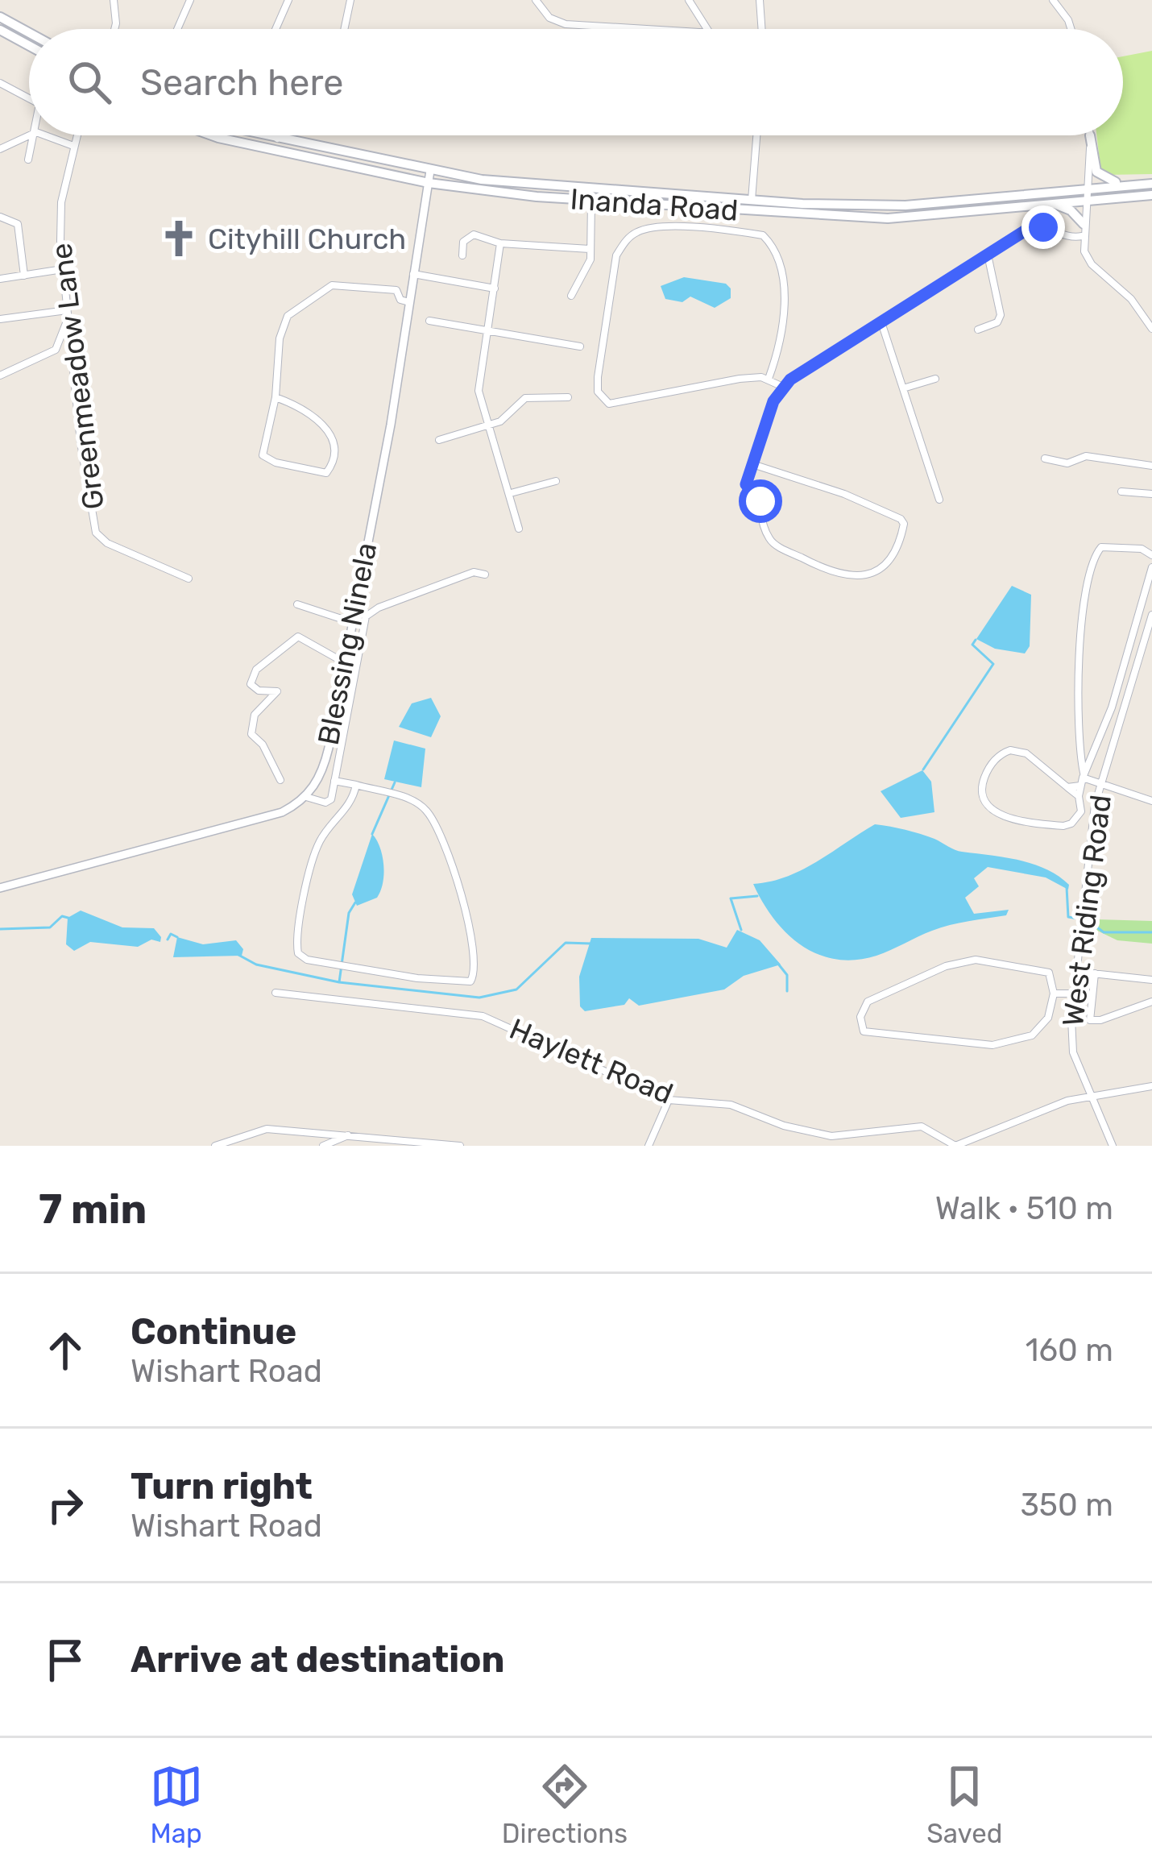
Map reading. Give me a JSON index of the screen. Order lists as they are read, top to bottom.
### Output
{
  "streets": {
    "main road": ["Inanda Road"],
    "street": [
      "Greenmeadow Lane",
      "Blessing Ninela",
      "West Riding Road",
      "Haylett Road"
    ]
  },
  "crossings": [
    ["Inanda Road", "Blessing Ninela"]
  ],
  "places": {
    "church": ["Cityhill Church"]
  },
  "page": {
    "search": "Search here",
    "heading": ["7 min", "Walk · 510 m"],
    "list": [
      ["Continue", "Wishart Road", "160 m"],
      ["Turn right", "Wishart Road", "350 m"],
      "Arrive at destination"
    ],
    "nav": ["Map", "Directions", "Saved"]
  }
}
